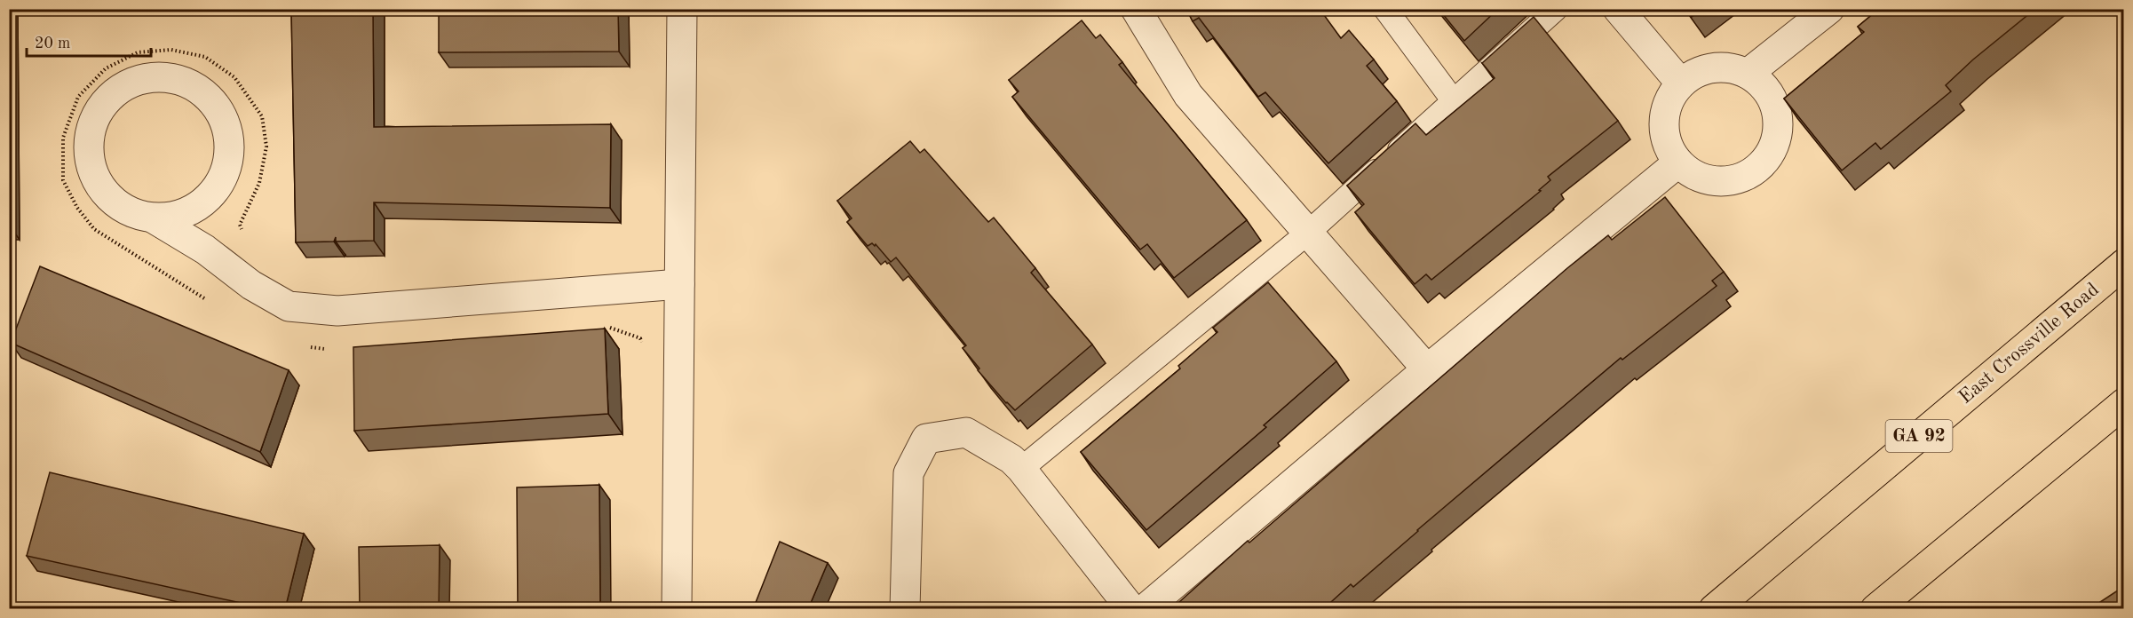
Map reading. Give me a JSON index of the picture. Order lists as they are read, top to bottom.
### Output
{
  "streets": {
    "main road": ["East Crossville Road", "GA 92"]
  },
  "scale_bar": "20 m"
}
